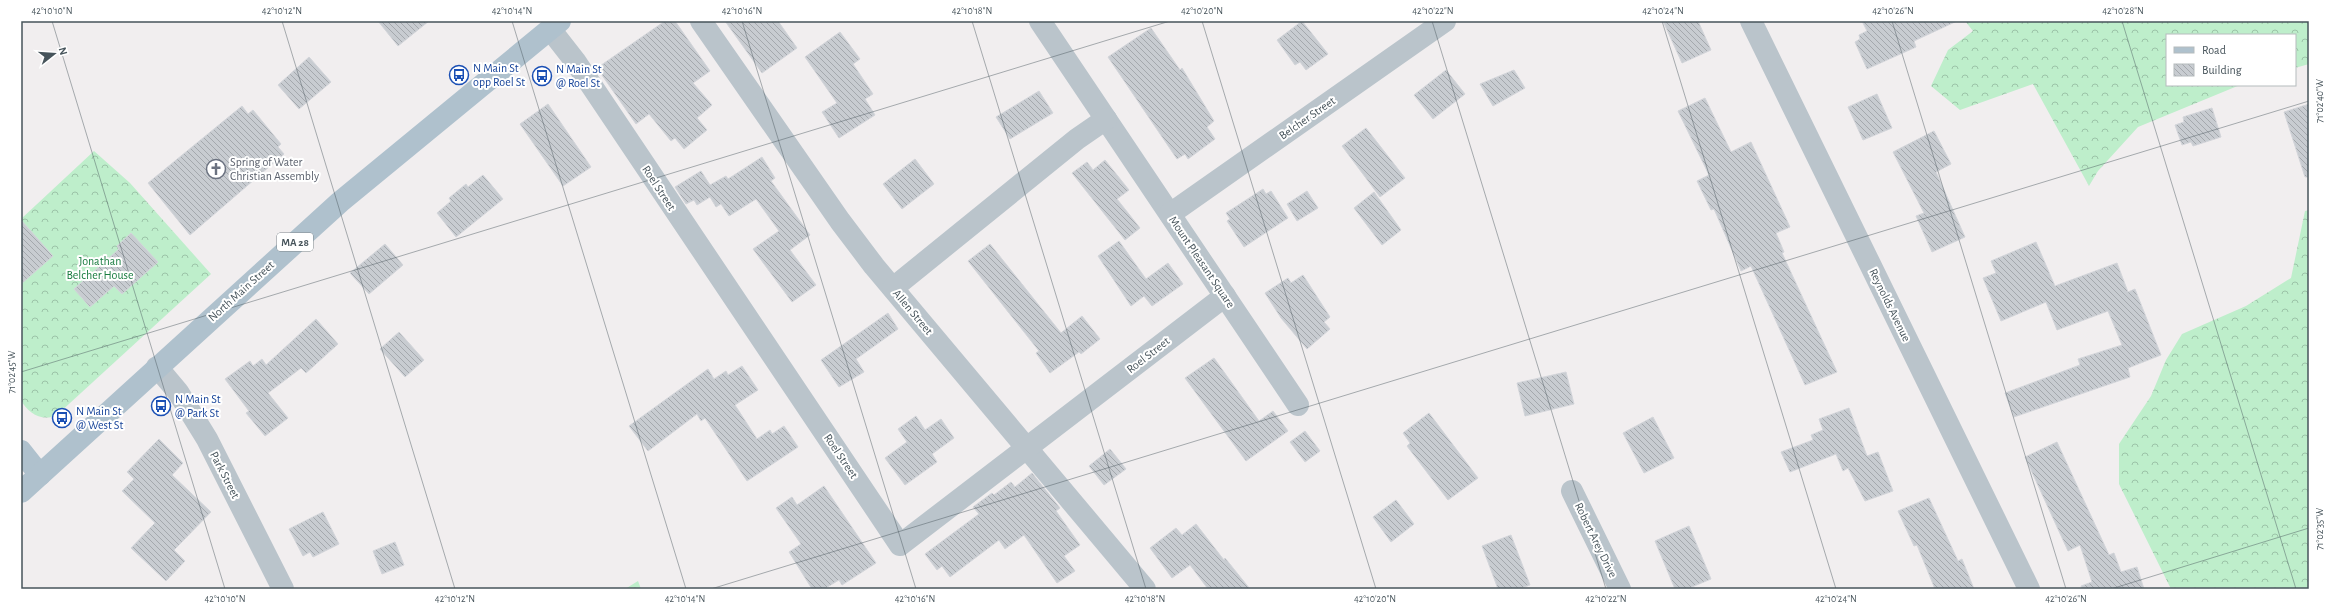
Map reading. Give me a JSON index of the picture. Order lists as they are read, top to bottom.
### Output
{
  "streets": {
    "main road": ["MA 28", "North Main Street"],
    "street": [
      "Belcher Street",
      "Roel Street",
      "Mount Pleasant Square",
      "Reynolds Avenue",
      "Allen Street",
      "Park Street",
      "Robert Arey Drive"
    ]
  },
  "crossings": [
    ["Belcher Street", "Mount Pleasant Square"],
    ["Roel Street", "Mount Pleasant Square"],
    ["Roel Street", "North Main Street"],
    ["Roel Street", "Allen Street"],
    ["North Main Street", "Park Street"]
  ],
  "parks": ["Jonathan Belcher House"],
  "places": {
    "bus stop": [
      "N Main St opp Roel St",
      "N Main St @ Roel St",
      "N Main St @ Park St",
      "N Main St @ West St"
    ],
    "church": ["Spring of Water Christian Assembly"]
  },
  "legend": ["Road", "Building"],
  "north": "right",
  "coordinates": [
    "42°10'10\"N",
    "42°10'12\"N",
    "42°10'14\"N",
    "42°10'16\"N",
    "42°10'18\"N",
    "42°10'20\"N",
    "42°10'22\"N",
    "42°10'24\"N",
    "42°10'26\"N",
    "42°10'28\"N",
    "71°02'40\"W",
    "71°02'45\"W",
    "71°02'35\"W"
  ]
}
